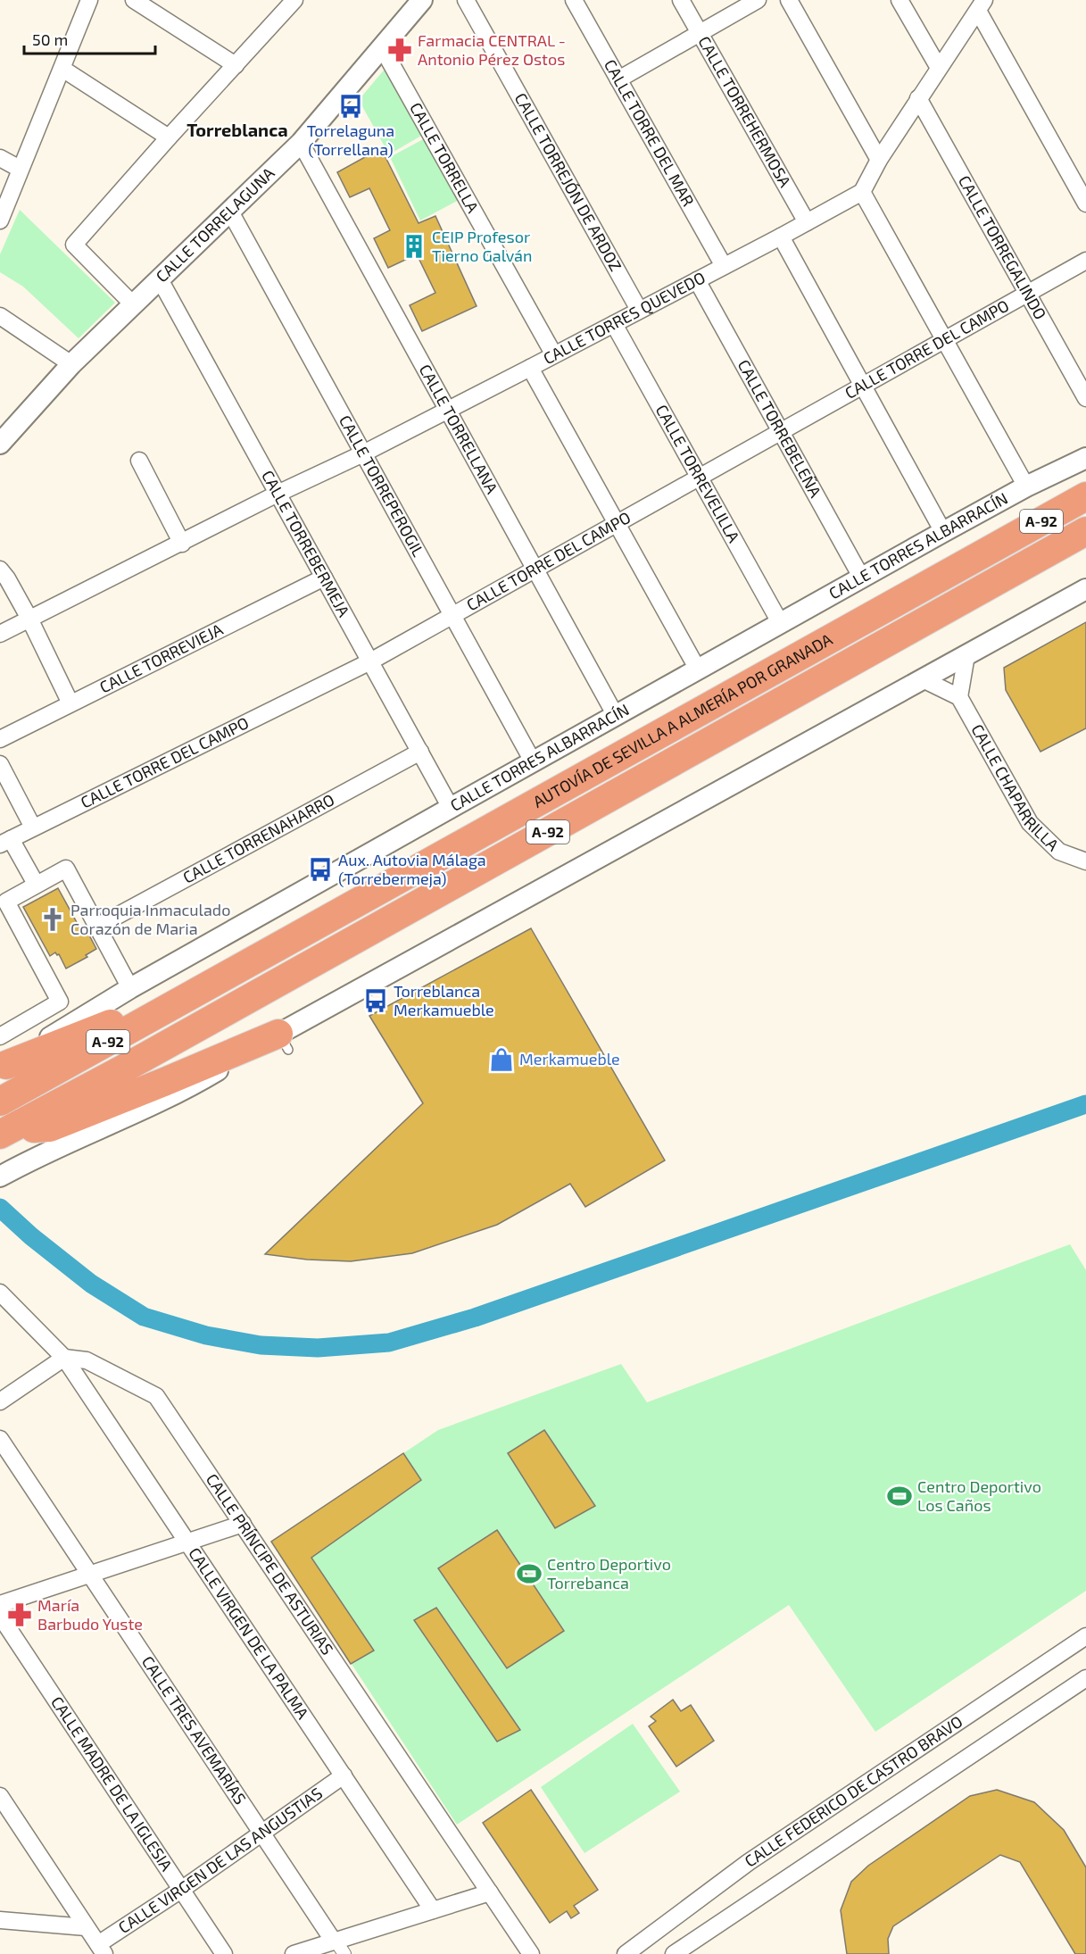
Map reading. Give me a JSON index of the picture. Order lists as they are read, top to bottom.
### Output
{
  "streets": {
    "highway": ["A-92", "AUTOVÍA DE SEVILLA A ALMERÍA POR GRANADA"],
    "street": [
      "CALLE TORREHERMOSA",
      "CALLE TORRE DEL MAR",
      "CALLE TORRELLA",
      "CALLE TORREJÓN DE ARDOZ",
      "CALLE TORRELAGUNA",
      "CALLE TORREGALINDO",
      "CALLE TORRES QUEVEDO",
      "CALLE TORRE DEL CAMPO",
      "CALLE TORRELLANA",
      "CALLE TORREBELEÑA",
      "CALLE TORREVELILLA",
      "CALLE TORREPEROGIL",
      "CALLE TORREBERMEJA",
      "CALLE TORRES ALBARRACÍN",
      "CALLE TORREVIEJA",
      "CALLE CHAPARRILLA",
      "CALLE TORRENAHARRO",
      "CALLE PRÍNCIPE DE ASTURIAS",
      "CALLE VIRGEN DE LA PALMA",
      "CALLE TRES AVEMARÍAS",
      "CALLE MADRE DE LA IGLESIA",
      "CALLE FEDERICO DE CASTRO BRAVO",
      "CALLE VIRGEN DE LAS ANGUSTIAS"
    ]
  },
  "crossings": [
    ["CALLE TORREHERMOSA", "CALLE TORRES QUEVEDO"],
    ["CALLE TORRE DEL MAR", "CALLE TORRES QUEVEDO"],
    ["CALLE TORRELLA", "CALLE TORRELAGUNA"],
    ["CALLE TORRELLA", "CALLE TORRES QUEVEDO"],
    ["CALLE TORREJÓN DE ARDOZ", "CALLE TORRES QUEVEDO"],
    ["CALLE TORRELAGUNA", "CALLE TORRELLANA"],
    ["CALLE TORRELAGUNA", "CALLE TORREPEROGIL"],
    ["CALLE TORRELAGUNA", "CALLE TORREBERMEJA"],
    ["CALLE TORREGALINDO", "CALLE TORRE DEL CAMPO"],
    ["CALLE TORRES QUEVEDO", "CALLE TORRELLANA"],
    ["CALLE TORRES QUEVEDO", "CALLE TORREBELEÑA"],
    ["CALLE TORRES QUEVEDO", "CALLE TORREVELILLA"],
    ["CALLE TORRES QUEVEDO", "CALLE TORREPEROGIL"],
    ["CALLE TORRES QUEVEDO", "CALLE TORREBERMEJA"],
    ["CALLE TORRE DEL CAMPO", "CALLE TORRELLANA"],
    ["CALLE TORRE DEL CAMPO", "CALLE TORREBELEÑA"],
    ["CALLE TORRE DEL CAMPO", "CALLE TORREVELILLA"],
    ["CALLE TORRE DEL CAMPO", "CALLE TORREPEROGIL"],
    ["CALLE TORRE DEL CAMPO", "CALLE TORREBERMEJA"],
    ["CALLE TORRELLANA", "CALLE TORRES ALBARRACÍN"],
    ["CALLE TORREBELEÑA", "CALLE TORRES ALBARRACÍN"],
    ["CALLE TORREVELILLA", "CALLE TORRES ALBARRACÍN"],
    ["CALLE TORREPEROGIL", "CALLE TORRES ALBARRACÍN"],
    ["CALLE TORREBERMEJA", "CALLE TORRES ALBARRACÍN"],
    ["CALLE TORREBERMEJA", "CALLE TORREVIEJA"],
    ["CALLE TORREBERMEJA", "CALLE TORRENAHARRO"],
    ["CALLE PRÍNCIPE DE ASTURIAS", "CALLE VIRGEN DE LA PALMA"],
    ["CALLE VIRGEN DE LA PALMA", "CALLE VIRGEN DE LAS ANGUSTIAS"],
    ["CALLE TRES AVEMARÍAS", "CALLE VIRGEN DE LAS ANGUSTIAS"],
    ["CALLE MADRE DE LA IGLESIA", "CALLE VIRGEN DE LAS ANGUSTIAS"]
  ],
  "districts": ["Torreblanca"],
  "places": {
    "pharmacy": ["Farmacia CENTRAL - Antonio Pérez Ostos", "María Barbudo Yuste"],
    "bus stop": ["Torrelaguna (Torrellana)", "Aux. Autovia Málaga (Torrebermeja)", "Torreblanca Merkamueble"],
    "building": ["CEIP Profesor Tierno Galván"],
    "church": ["Parroquia Inmaculado Corazón de Maria"],
    "shop": ["Merkamueble"],
    "sports": ["Centro Deportivo Los Caños", "Centro Deportivo Torrebanca"]
  },
  "scale_bar": "50 m"
}
